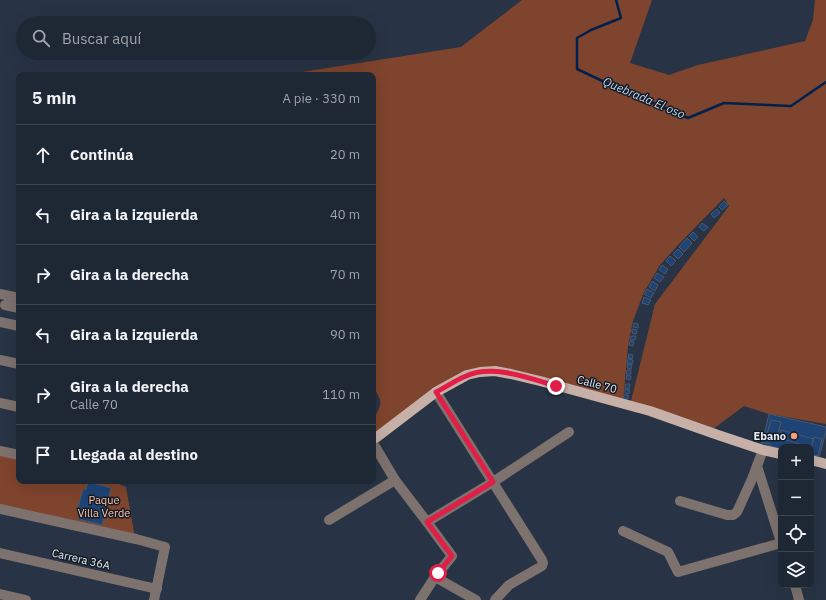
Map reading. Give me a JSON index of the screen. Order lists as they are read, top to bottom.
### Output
{
  "streets": {
    "main road": ["Calle 70"],
    "street": ["Carrera 36A"]
  },
  "water": ["Quebrada El oso"],
  "parks": ["Paque Villa Verde"],
  "places": ["Ebano"],
  "page": {
    "search": "Buscar aquí",
    "heading": ["5 min", "A pie · 330 m"],
    "list": [
      ["Continúa", "20 m"],
      ["Gira a la izquierda", "40 m"],
      ["Gira a la derecha", "70 m"],
      ["Gira a la izquierda", "90 m"],
      ["Gira a la derecha", "Calle 70", "110 m"],
      "Llegada al destino"
    ],
    "map_buttons": ["+", "−"]
  }
}
